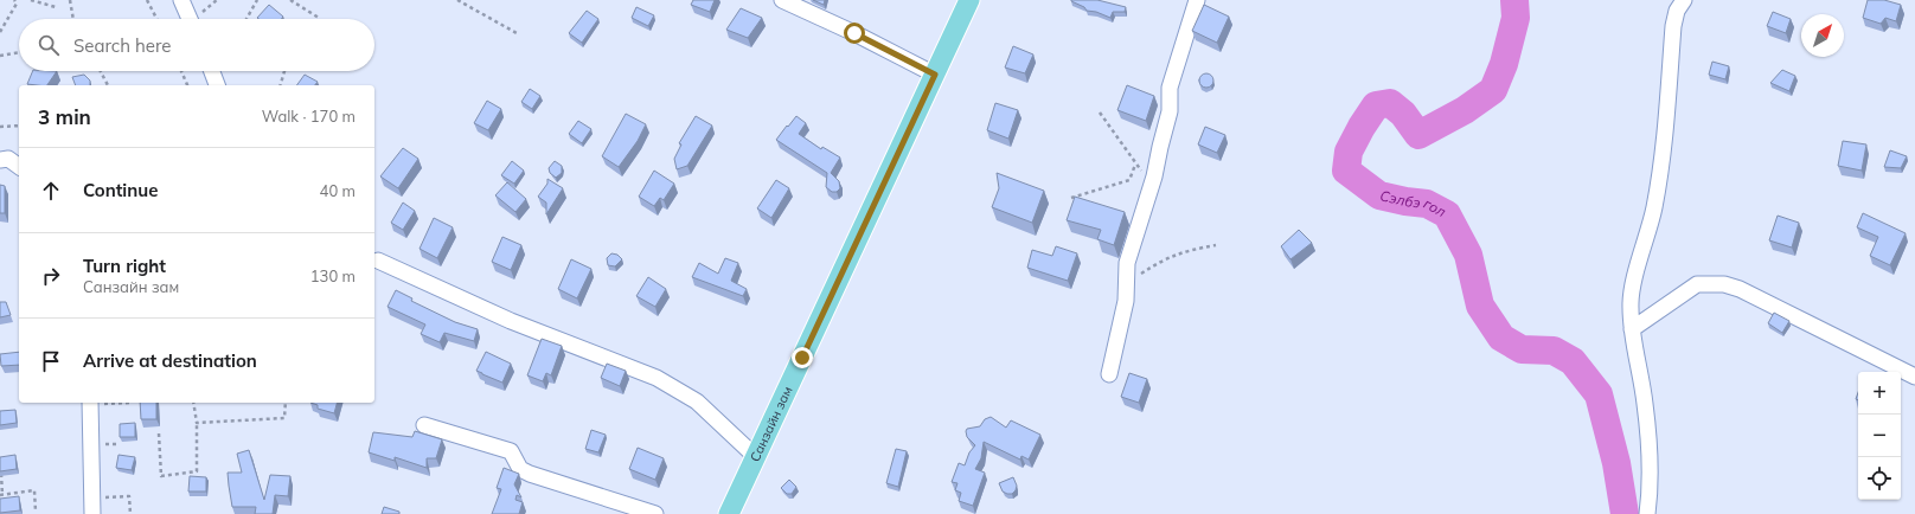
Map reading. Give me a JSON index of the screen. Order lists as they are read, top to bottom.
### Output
{
  "streets": {
    "main road": ["Санзайн зам"]
  },
  "water": ["Сэлбэ гол"],
  "north": "top right",
  "page": {
    "search": "Search here",
    "heading": ["3 min", "Walk · 170 m"],
    "list": [
      ["Continue", "40 m"],
      ["Turn right", "Санзайн зам", "130 m"],
      "Arrive at destination"
    ],
    "map_buttons": ["+", "−"]
  }
}
